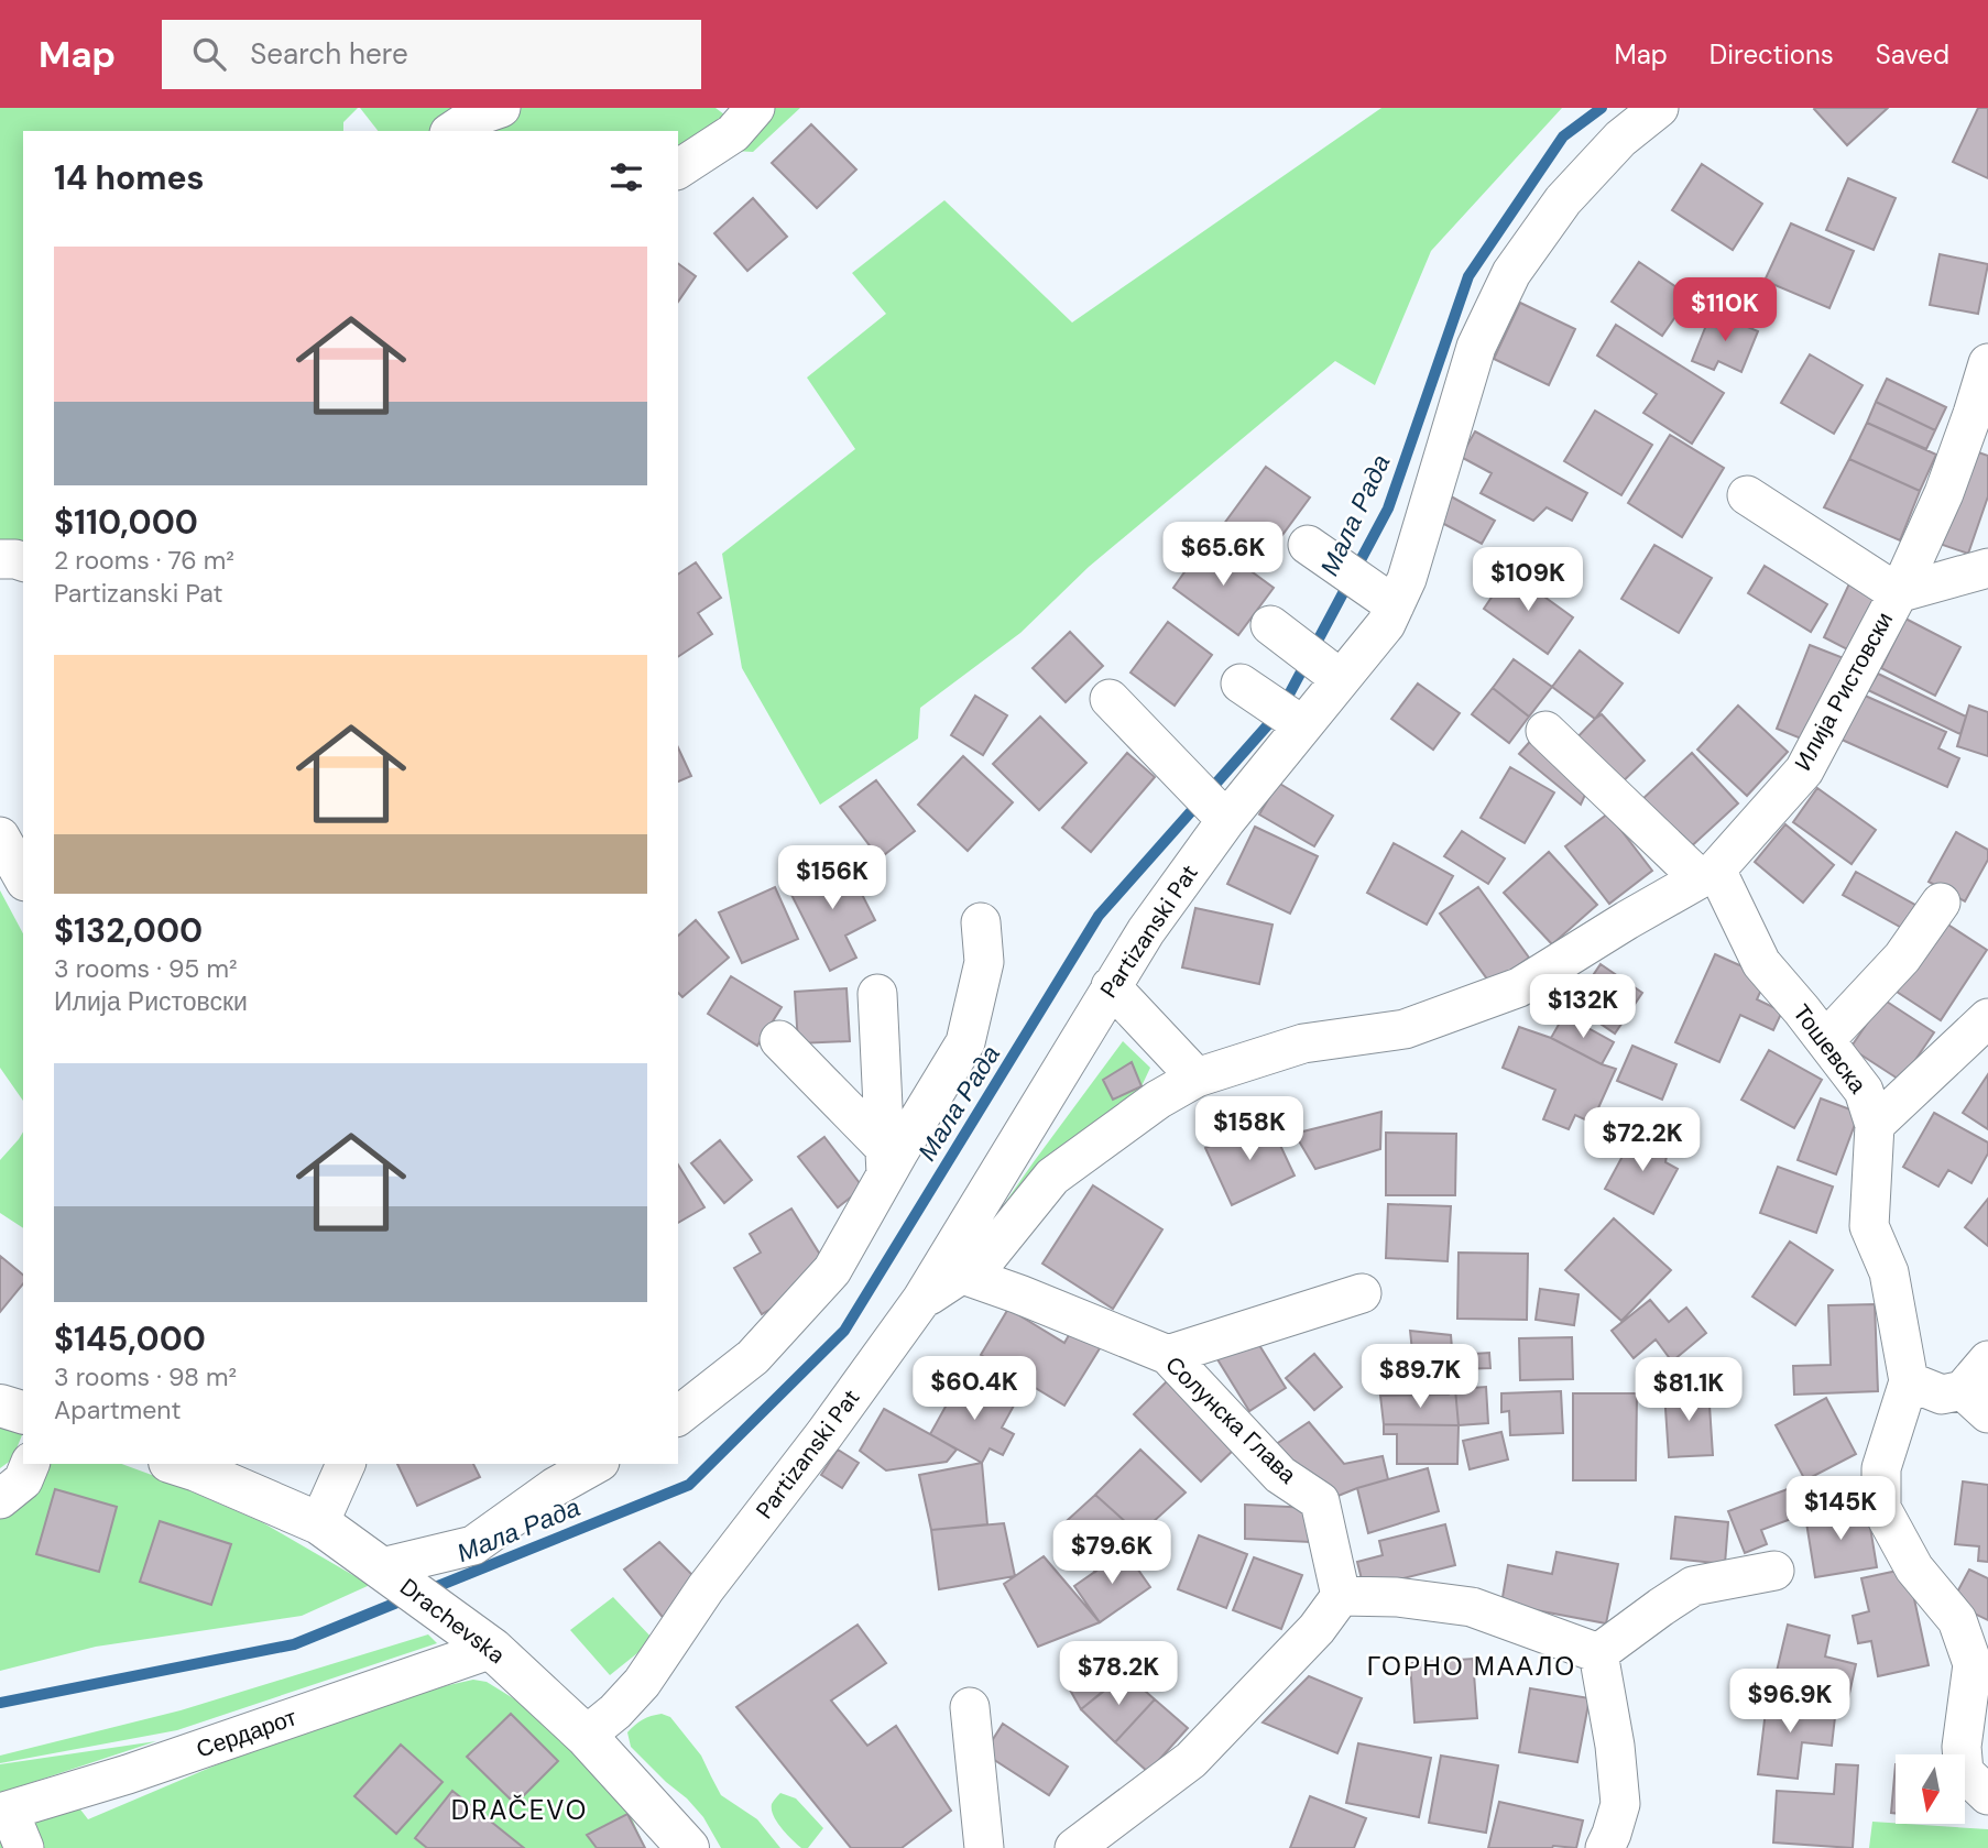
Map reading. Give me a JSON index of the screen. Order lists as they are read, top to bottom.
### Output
{
  "streets": {
    "main road": ["Drachevska"],
    "street": [
      "Илија Ристовски",
      "Partizanski Pat",
      "Тошевска",
      "Солунска Глава",
      "Сердарот"
    ]
  },
  "crossings": [
    ["Илија Ристовски", "Partizanski Pat"],
    ["Илија Ристовски", "Тошевска"],
    ["Илија Ристовски", "Солунска Глава"],
    ["Partizanski Pat", "Drachevska"],
    ["Drachevska", "Сердарот"]
  ],
  "districts": ["ГОРНО МААЛО", "DRAČEVO"],
  "water": ["Мала Рада"],
  "north": "bottom",
  "page": {
    "header": "Map",
    "search": "Search here",
    "nav": ["Map", "Directions", "Saved"],
    "heading": "14 homes",
    "list": [
      {
        "name": "$110,000",
        "note": "2 rooms · 76 m² · Partizanski Pat"
      },
      {
        "name": "$132,000",
        "note": "3 rooms · 95 m² · Илија Ристовски"
      },
      {
        "name": "$145,000",
        "note": "3 rooms · 98 m² · Apartment"
      }
    ],
    "price": [
      "$110K",
      "$65.6K",
      "$109K",
      "$156K",
      "$132K",
      "$158K",
      "$72.2K",
      "$89.7K",
      "$60.4K",
      "$81.1K",
      "$145K",
      "$79.6K",
      "$78.2K",
      "$96.9K"
    ]
  }
}
